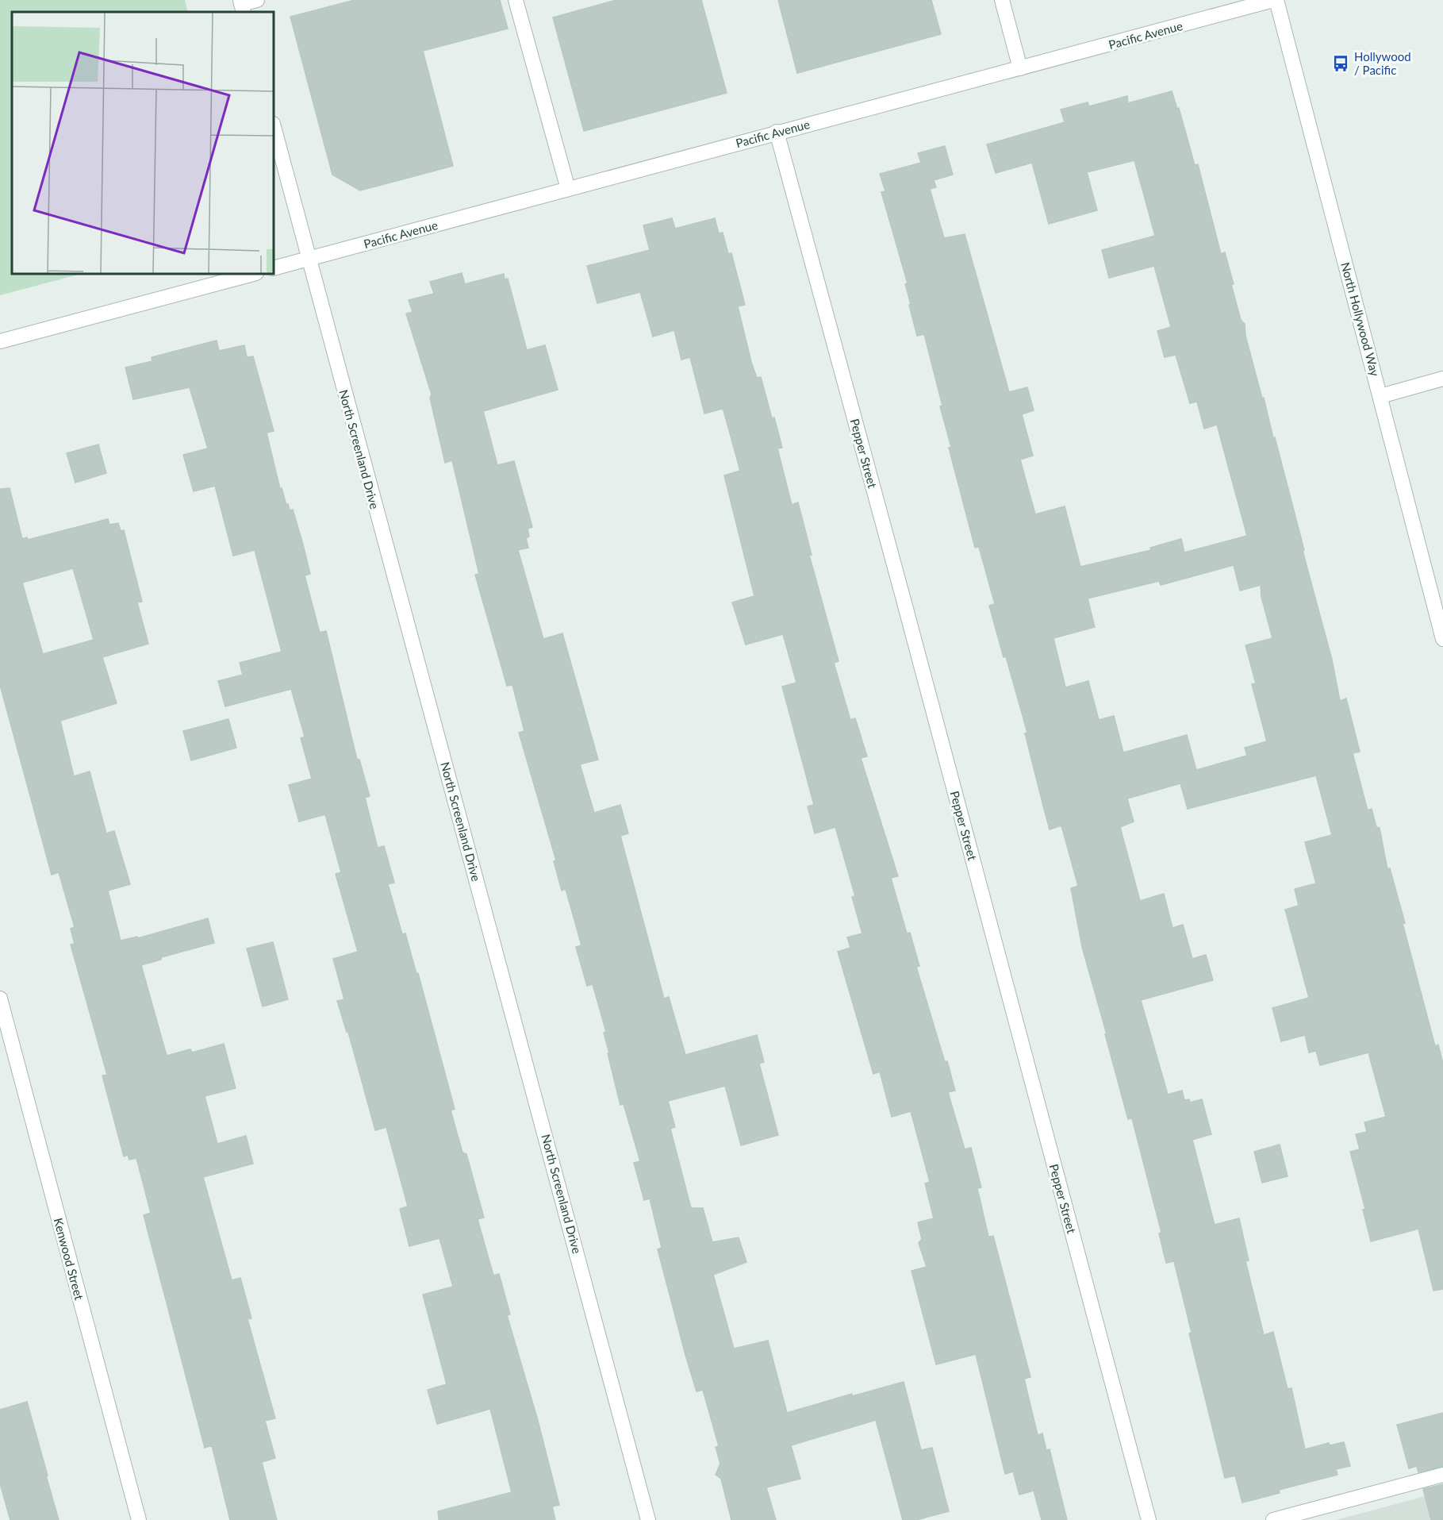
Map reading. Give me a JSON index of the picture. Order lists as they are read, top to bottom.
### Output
{
  "streets": {
    "street": [
      "Pacific Avenue",
      "North Hollywood Way",
      "North Screenland Drive",
      "Pepper Street",
      "Kenwood Street"
    ]
  },
  "crossings": [
    ["Pacific Avenue", "North Hollywood Way"],
    ["Pacific Avenue", "North Screenland Drive"],
    ["Pacific Avenue", "Pepper Street"]
  ],
  "places": {
    "bus stop": ["Hollywood / Pacific"]
  }
}
